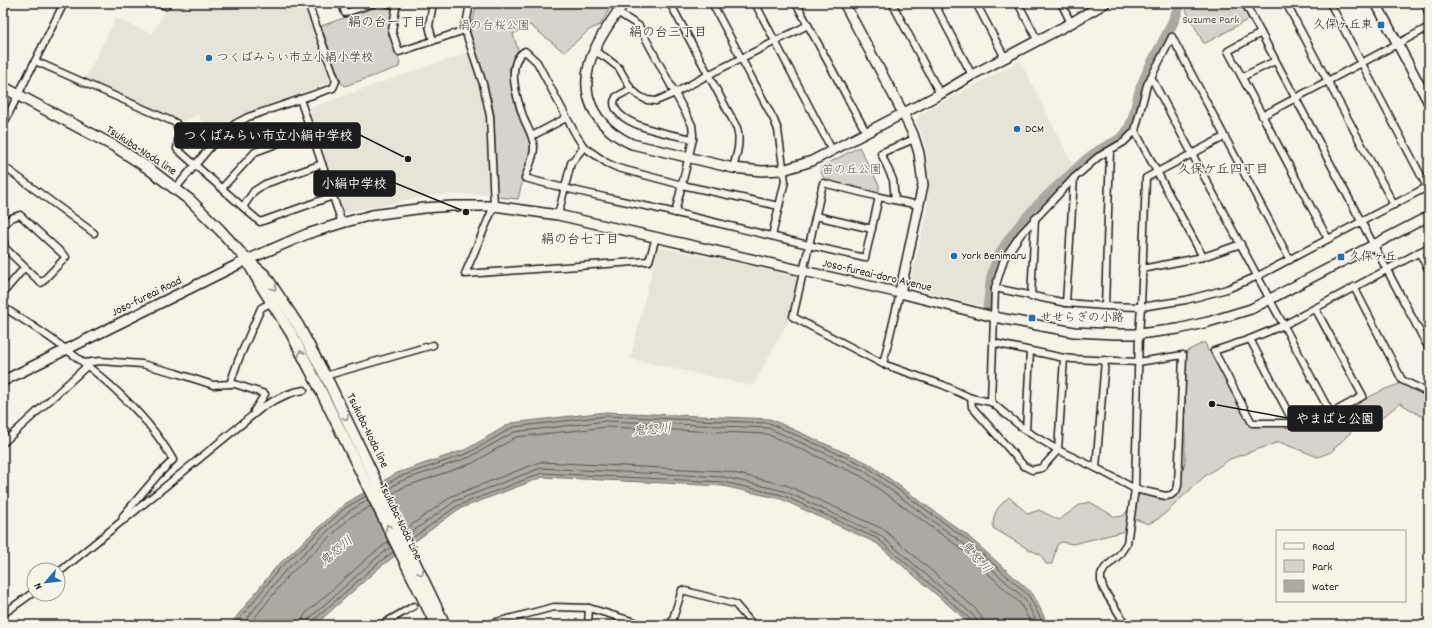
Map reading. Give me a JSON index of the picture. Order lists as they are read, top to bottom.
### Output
{
  "streets": {
    "main road": ["Tsukuba-Noda line", "Tsukuba-Noda Line"],
    "street": ["Joso-fureai-doro Avenue", "Joso-fureai Road"]
  },
  "crossings": [
    ["Tsukuba-Noda line", "Joso-fureai Road"],
    ["Tsukuba-Noda line", "Tsukuba-Noda Line"],
    ["Joso-fureai-doro Avenue", "Joso-fureai Road"]
  ],
  "districts": [
    "絹の台一丁目",
    "絹の台三丁目",
    "久保ケ丘四丁目",
    "絹の台七丁目"
  ],
  "water": ["鬼怒川"],
  "parks": ["Suzume Park", "絹の台桜公園", "笛の丘公園"],
  "places": {
    "transit": ["久保ヶ丘東", "久保ヶ丘", "せせらぎの小路"],
    "other": [
      "つくばみらい市立小絹小学校",
      "DCM",
      "つくばみらい市立小絹中学校",
      "小絹中学校",
      "York Benimaru",
      "やまばと公園"
    ]
  },
  "legend": ["Road", "Park", "Water"],
  "north": "bottom left"
}
